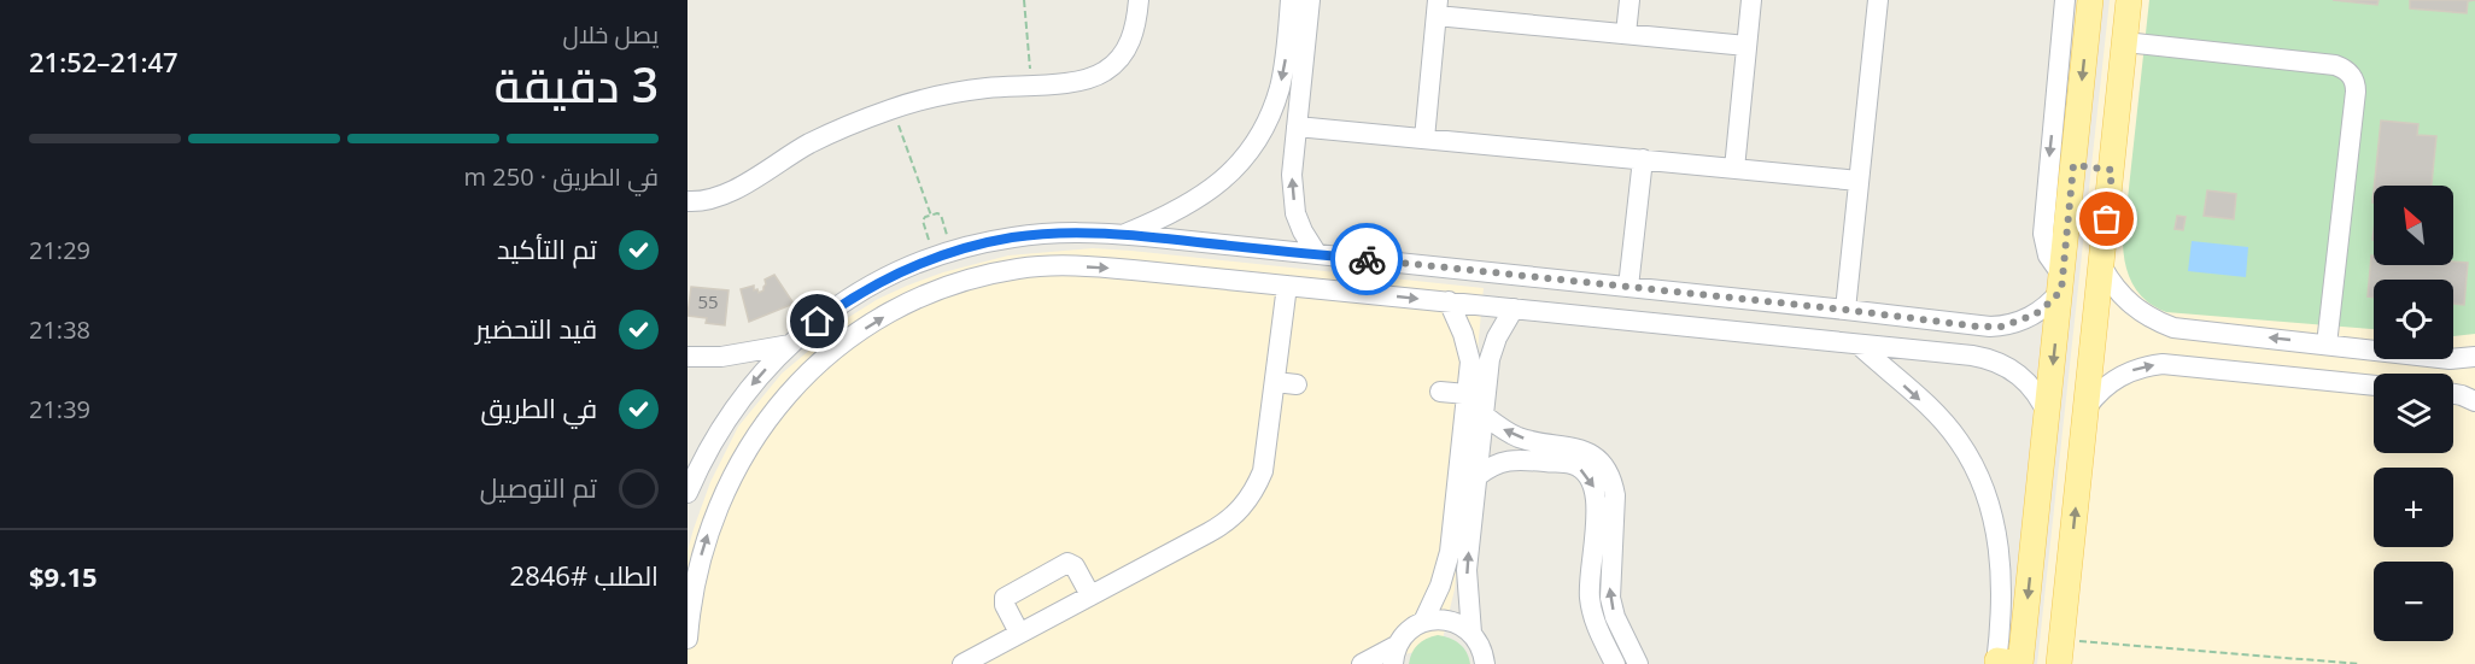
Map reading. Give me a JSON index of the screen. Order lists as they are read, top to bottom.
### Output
{
  "house_numbers": ["55"],
  "north": "top left",
  "page": {
    "heading": ["3 دقيقة", "يصل خلال", "21:47–21:52"],
    "panel": ["الطلب #2846", "$9.15"],
    "bar": "في الطريق · 250 m",
    "map_buttons": ["+", "−"],
    "list": [
      ["تم التأكيد", "21:29"],
      ["قيد التحضير", "21:38"],
      ["في الطريق", "21:39"],
      "تم التوصيل"
    ]
  }
}
